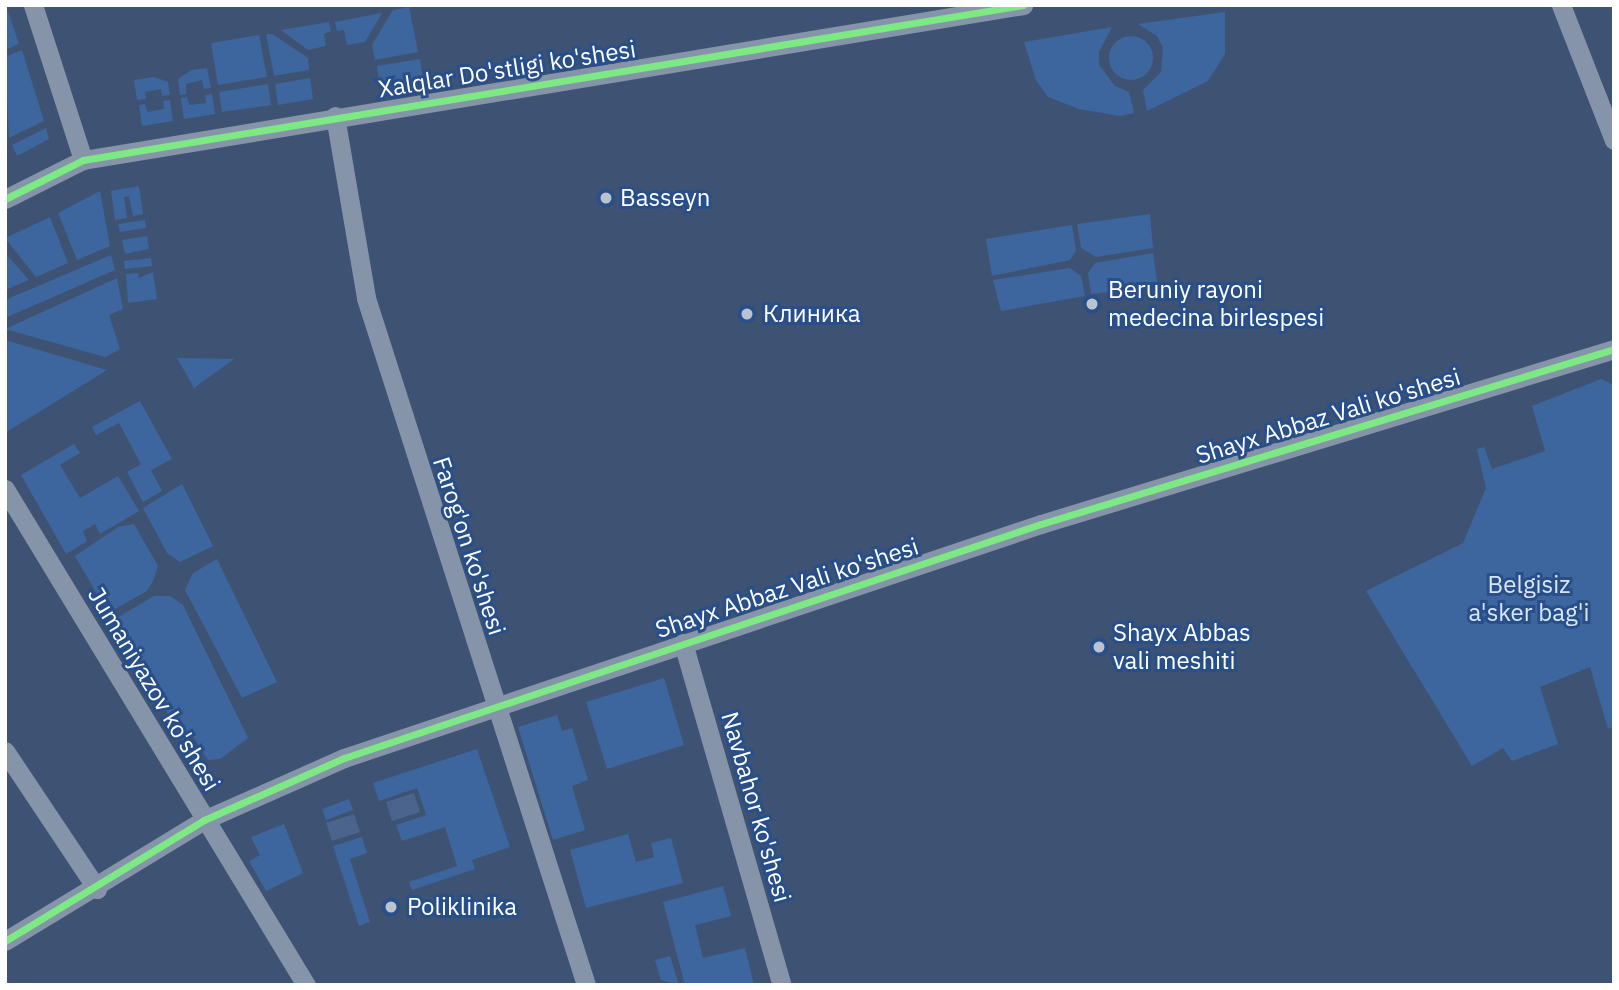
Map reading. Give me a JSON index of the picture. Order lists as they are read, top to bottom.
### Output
{
  "streets": {
    "street": [
      "Xalqlar Do'stligi ko'shesi",
      "Shayx Abbaz Vali ko'shesi",
      "Farog'on ko'shesi",
      "Jumaniyazov ko'shesi",
      "Navbahor ko'shesi"
    ]
  },
  "crossings": [
    ["Xalqlar Do'stligi ko'shesi", "Farog'on ko'shesi"],
    ["Shayx Abbaz Vali ko'shesi", "Farog'on ko'shesi"],
    ["Shayx Abbaz Vali ko'shesi", "Jumaniyazov ko'shesi"],
    ["Shayx Abbaz Vali ko'shesi", "Navbahor ko'shesi"]
  ],
  "parks": ["Belgisiz a'sker bag'i"],
  "places": [
    "Basseyn",
    "Beruniy rayoni medecina birlespesi",
    "Клиника",
    "Shayx Abbas vali meshiti",
    "Poliklinika"
  ]
}
